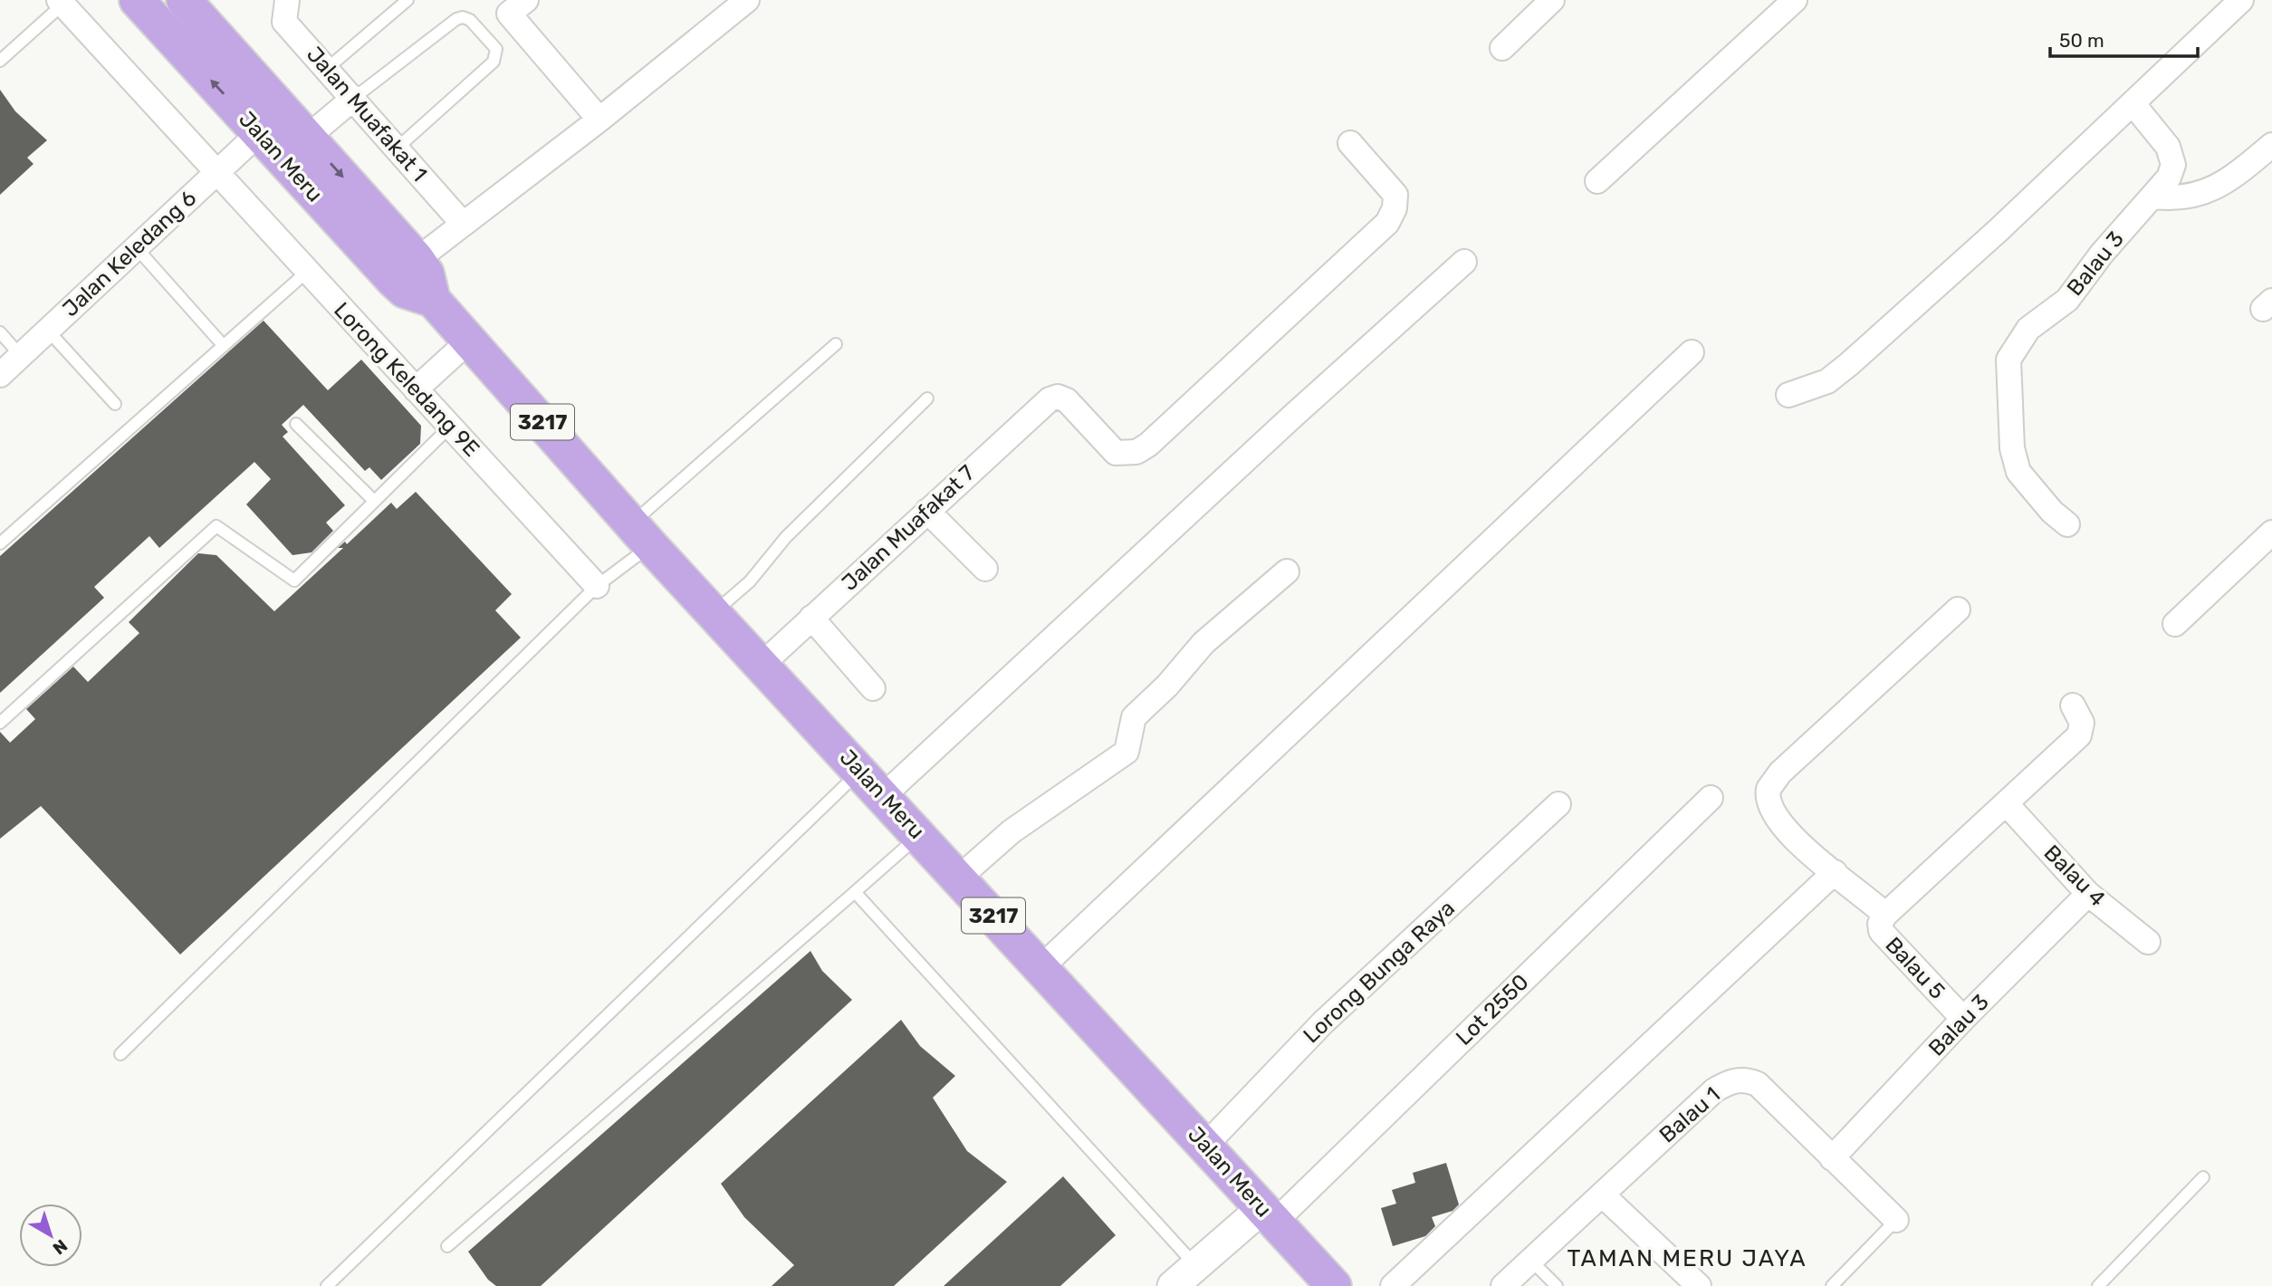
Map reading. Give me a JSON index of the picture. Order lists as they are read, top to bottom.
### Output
{
  "streets": {
    "main road": ["Jalan Meru", "3217"],
    "street": [
      "Jalan Muafakat 1",
      "Jalan Keledang 6",
      "Balau 3",
      "Lorong Keledang 9E",
      "Jalan Muafakat 7",
      "Balau 4",
      "Balau 5",
      "Lorong Bunga Raya",
      "Lot 2550",
      "Balau 1"
    ]
  },
  "crossings": [
    ["Jalan Meru", "Jalan Keledang 6"],
    ["Jalan Meru", "Jalan Muafakat 7"],
    ["Jalan Meru", "Lorong Bunga Raya"],
    ["Jalan Meru", "Lot 2550"],
    ["Jalan Keledang 6", "Lorong Keledang 9E"],
    ["Balau 3", "Balau 4"],
    ["Balau 3", "Balau 5"],
    ["Balau 3", "Balau 1"]
  ],
  "districts": ["TAMAN MERU JAYA"],
  "scale_bar": "50 m",
  "north": "bottom right"
}
